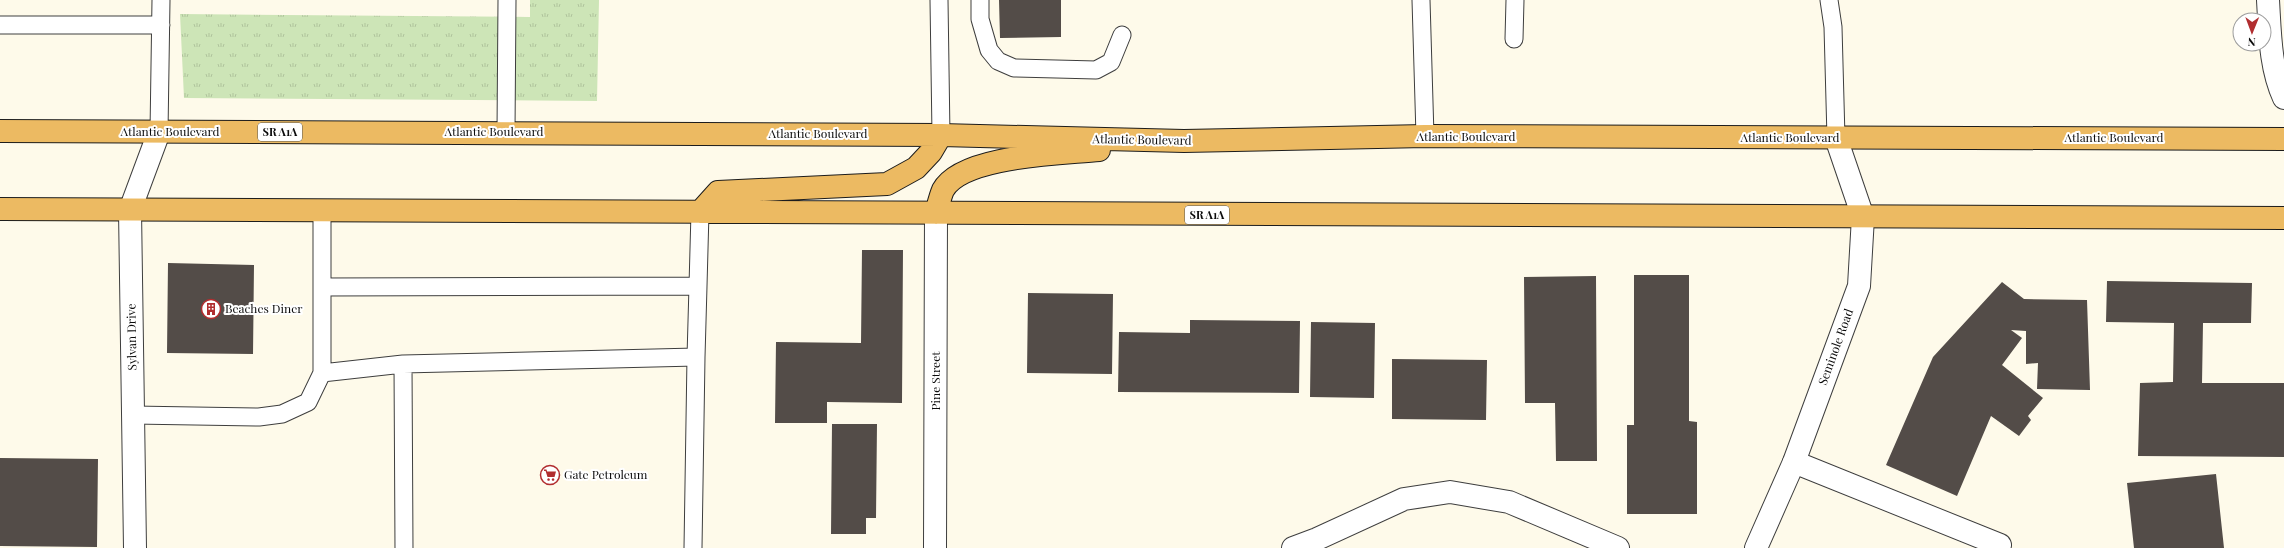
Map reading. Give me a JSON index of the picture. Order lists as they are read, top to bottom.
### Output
{
  "streets": {
    "highway": ["Atlantic Boulevard", "SR A1A"],
    "street": ["Sylvan Drive", "Seminole Road", "Pine Street"]
  },
  "crossings": [
    ["Atlantic Boulevard", "Sylvan Drive"],
    ["Atlantic Boulevard", "Seminole Road"],
    ["SR A1A", "Sylvan Drive"],
    ["SR A1A", "Seminole Road"],
    ["SR A1A", "Pine Street"]
  ],
  "places": {
    "building": ["Beaches Diner"],
    "supermarket": ["Gate Petroleum"]
  },
  "north": "bottom"
}
